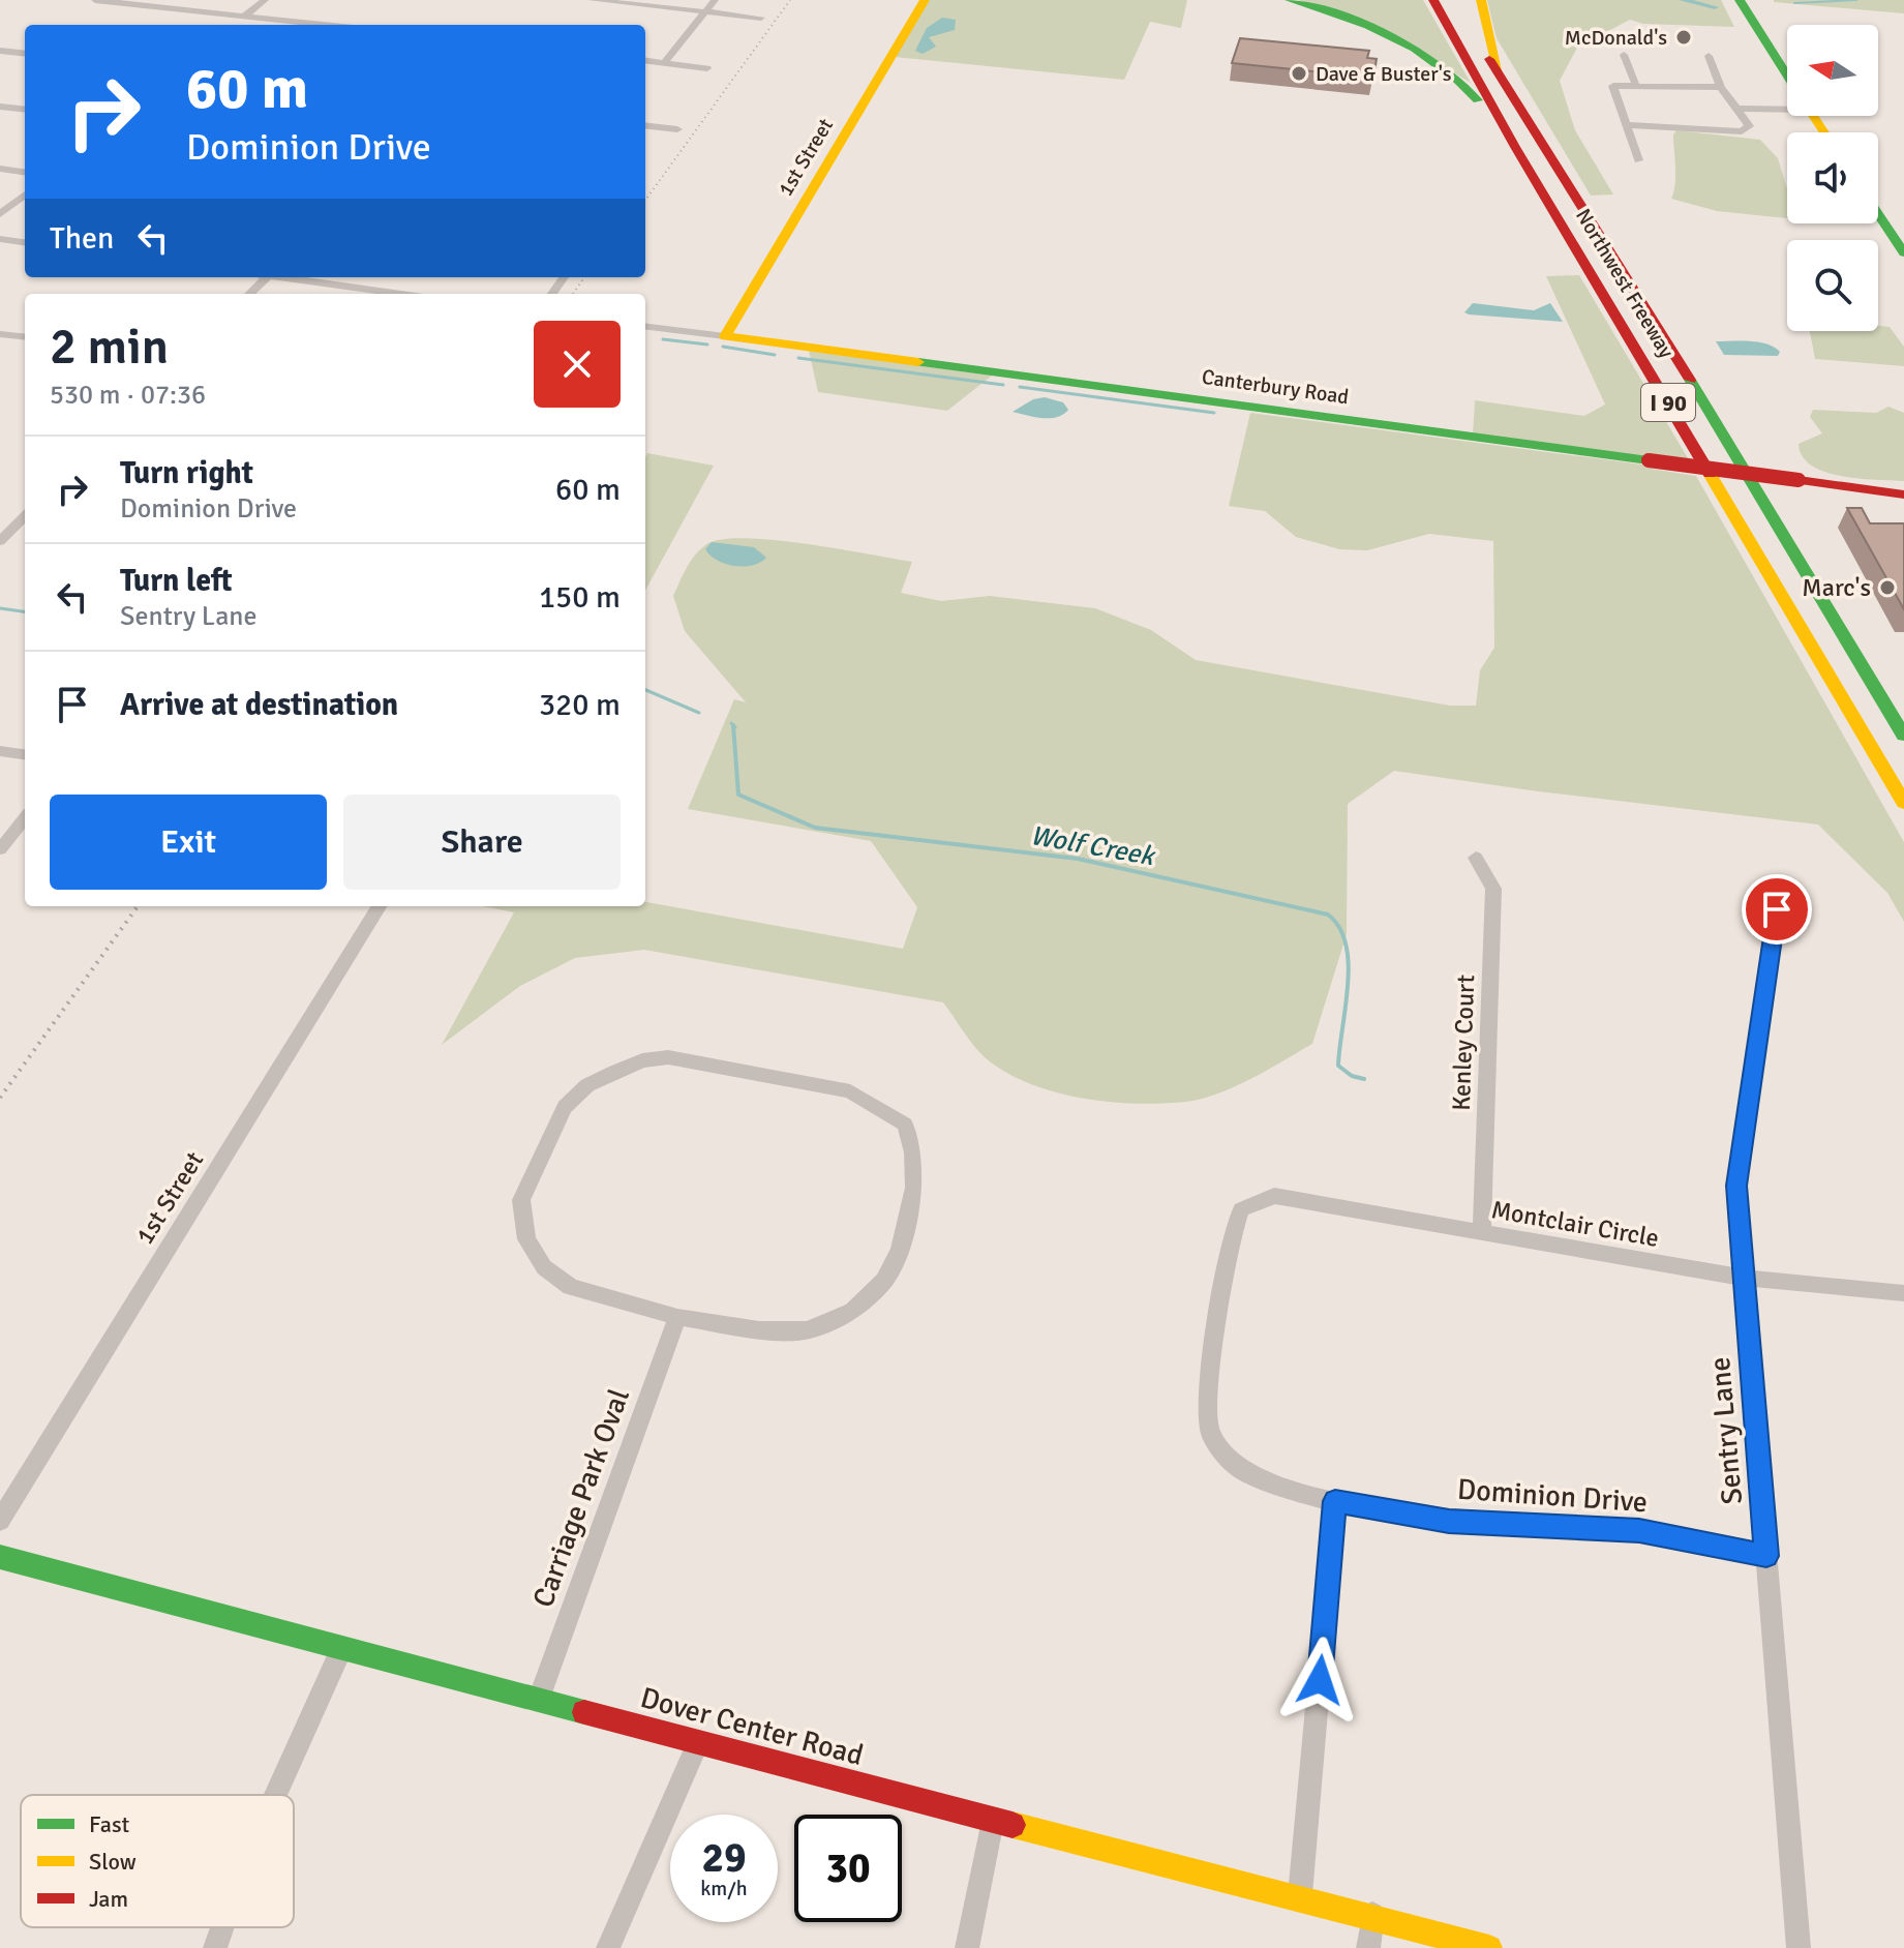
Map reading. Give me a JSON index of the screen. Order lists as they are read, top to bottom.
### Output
{
  "streets": {
    "main road": [
      "1st Street",
      "Northwest Freeway",
      "Canterbury Road",
      "I 90",
      "Dover Center Road"
    ],
    "street": [
      "Kenley Court",
      "Montclair Circle",
      "Sentry Lane",
      "Dominion Drive",
      "Carriage Park Oval"
    ]
  },
  "crossings": [
    ["1st Street", "Canterbury Road"],
    ["Kenley Court", "Montclair Circle"],
    ["Montclair Circle", "Sentry Lane"],
    ["Montclair Circle", "Dominion Drive"],
    ["Sentry Lane", "Dominion Drive"],
    ["Carriage Park Oval", "Dover Center Road"]
  ],
  "water": ["Wolf Creek"],
  "places": ["McDonald's", "Dave & Buster's", "Marc's"],
  "legend": ["Fast", "Slow", "Jam"],
  "north": "left",
  "page": {
    "turn": ["60 m", "Dominion Drive"],
    "then": "Then",
    "heading": ["2 min", "530 m · 07:36"],
    "list": [
      {
        "name": "Turn right",
        "note": "Dominion Drive",
        "value": "60 m"
      },
      {
        "name": "Turn left",
        "note": "Sentry Lane",
        "value": "150 m"
      },
      {
        "name": "Arrive at destination",
        "value": "320 m"
      }
    ],
    "buttons": ["Exit", "Share"],
    "speed": "29 km/h",
    "limit": "30"
  }
}
